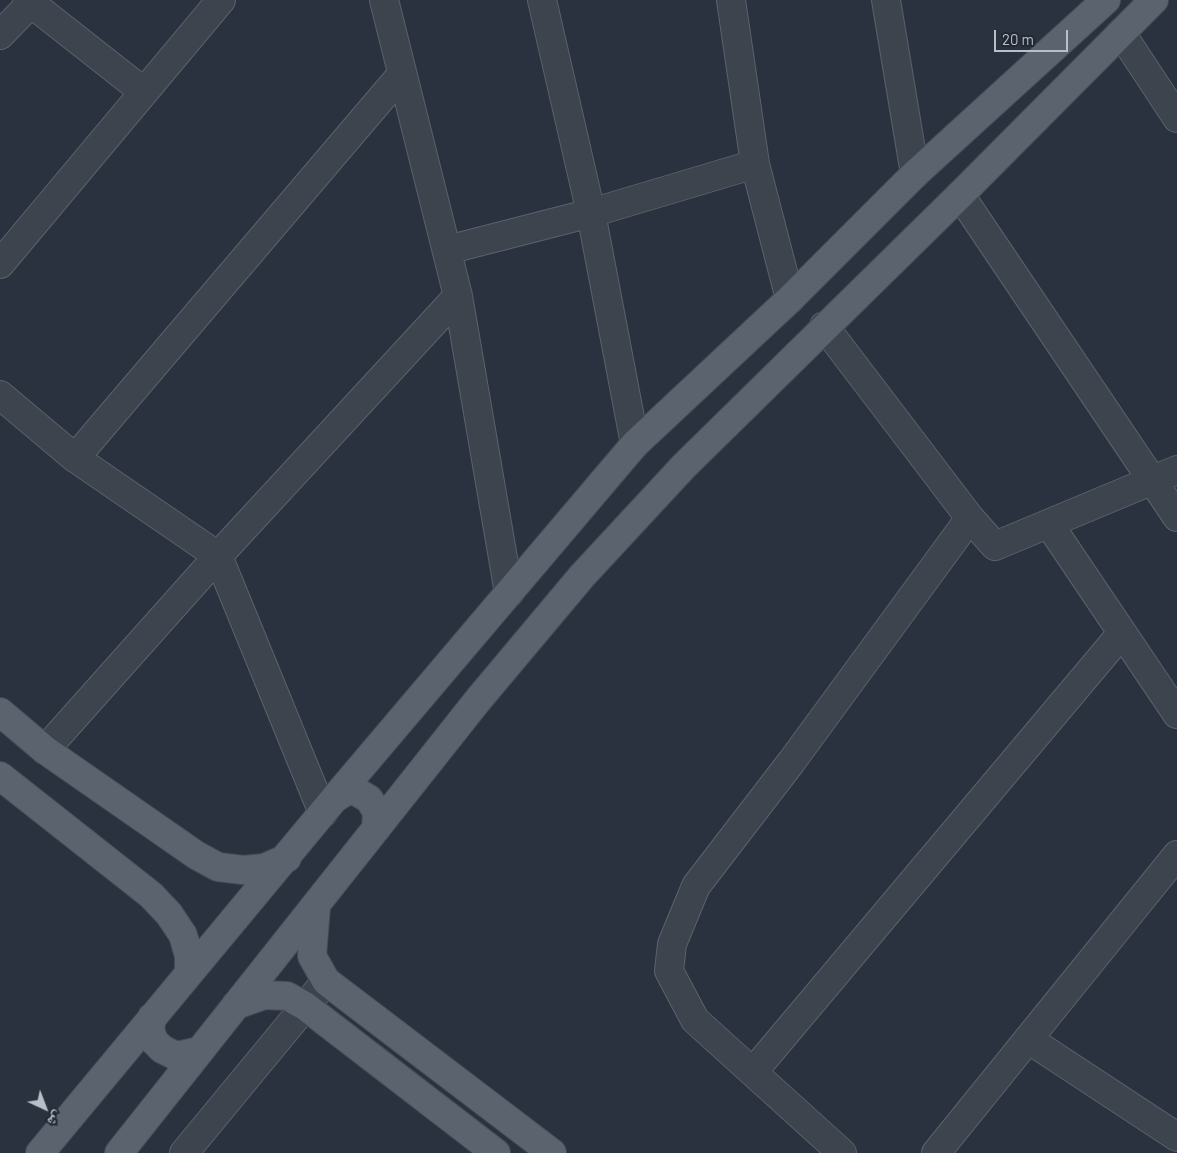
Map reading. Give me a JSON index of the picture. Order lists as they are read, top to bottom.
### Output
{
  "scale_bar": "20 m",
  "north": "bottom right"
}
